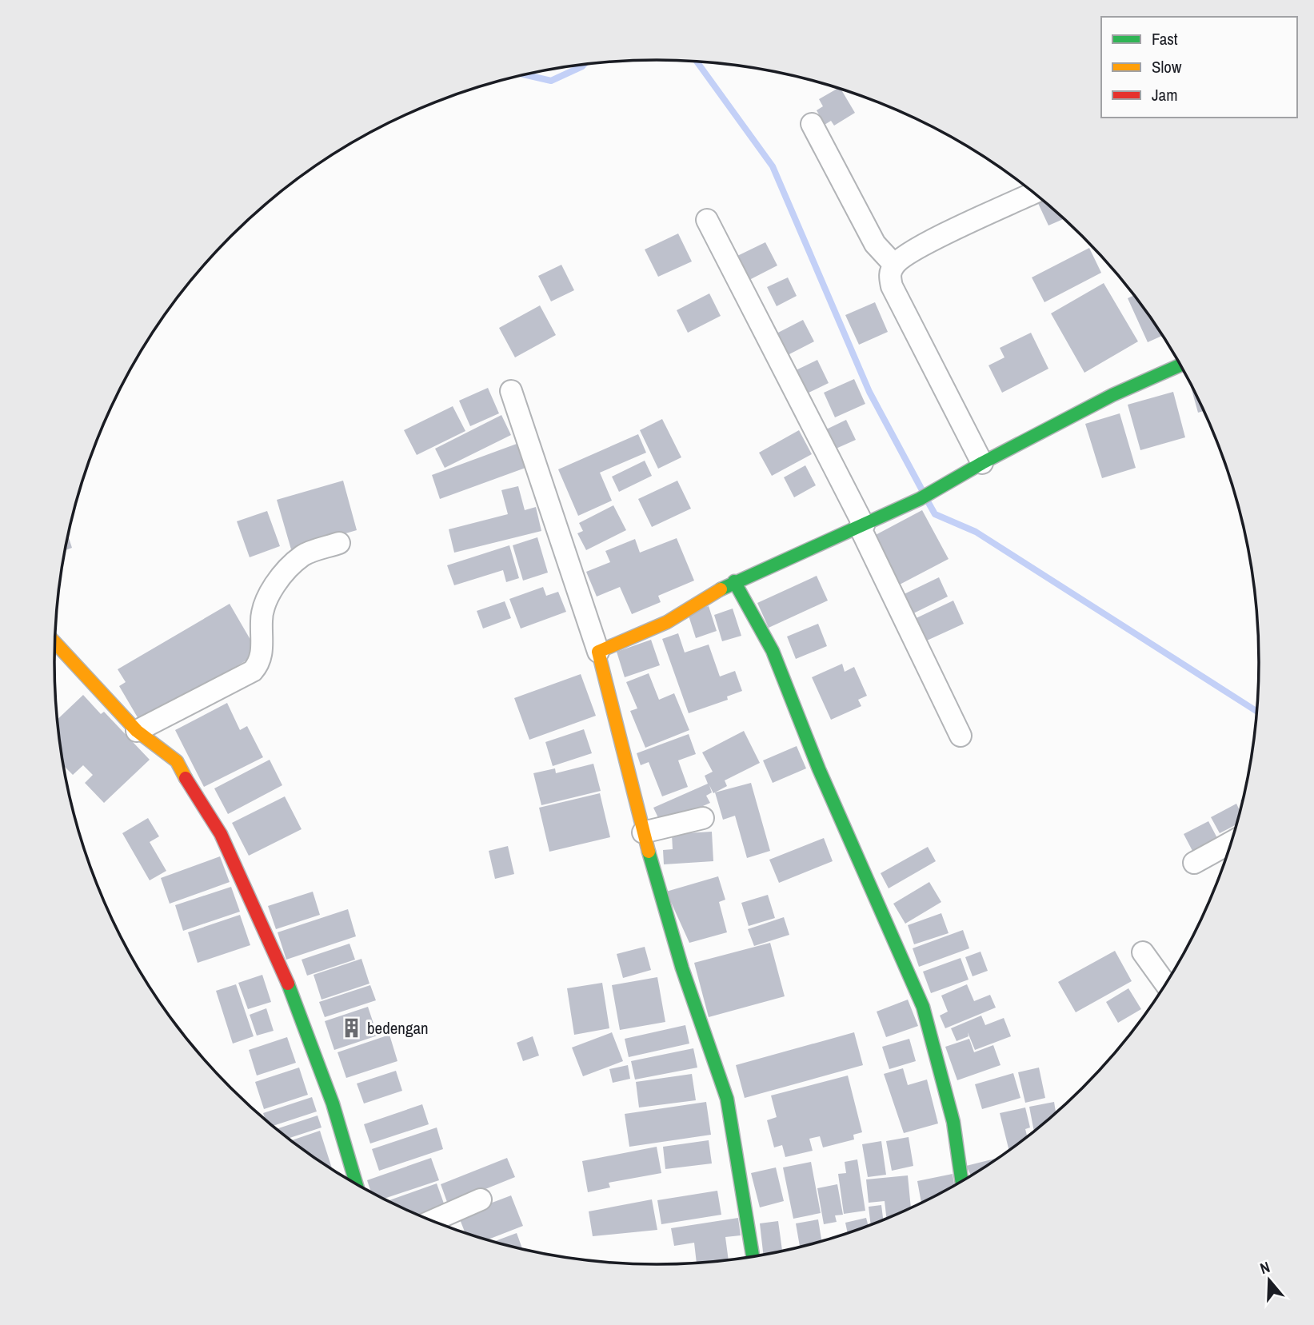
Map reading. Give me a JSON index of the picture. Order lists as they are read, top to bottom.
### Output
{
  "places": {
    "building": ["bedengan"]
  },
  "legend": ["Fast", "Slow", "Jam"],
  "north": "top"
}
